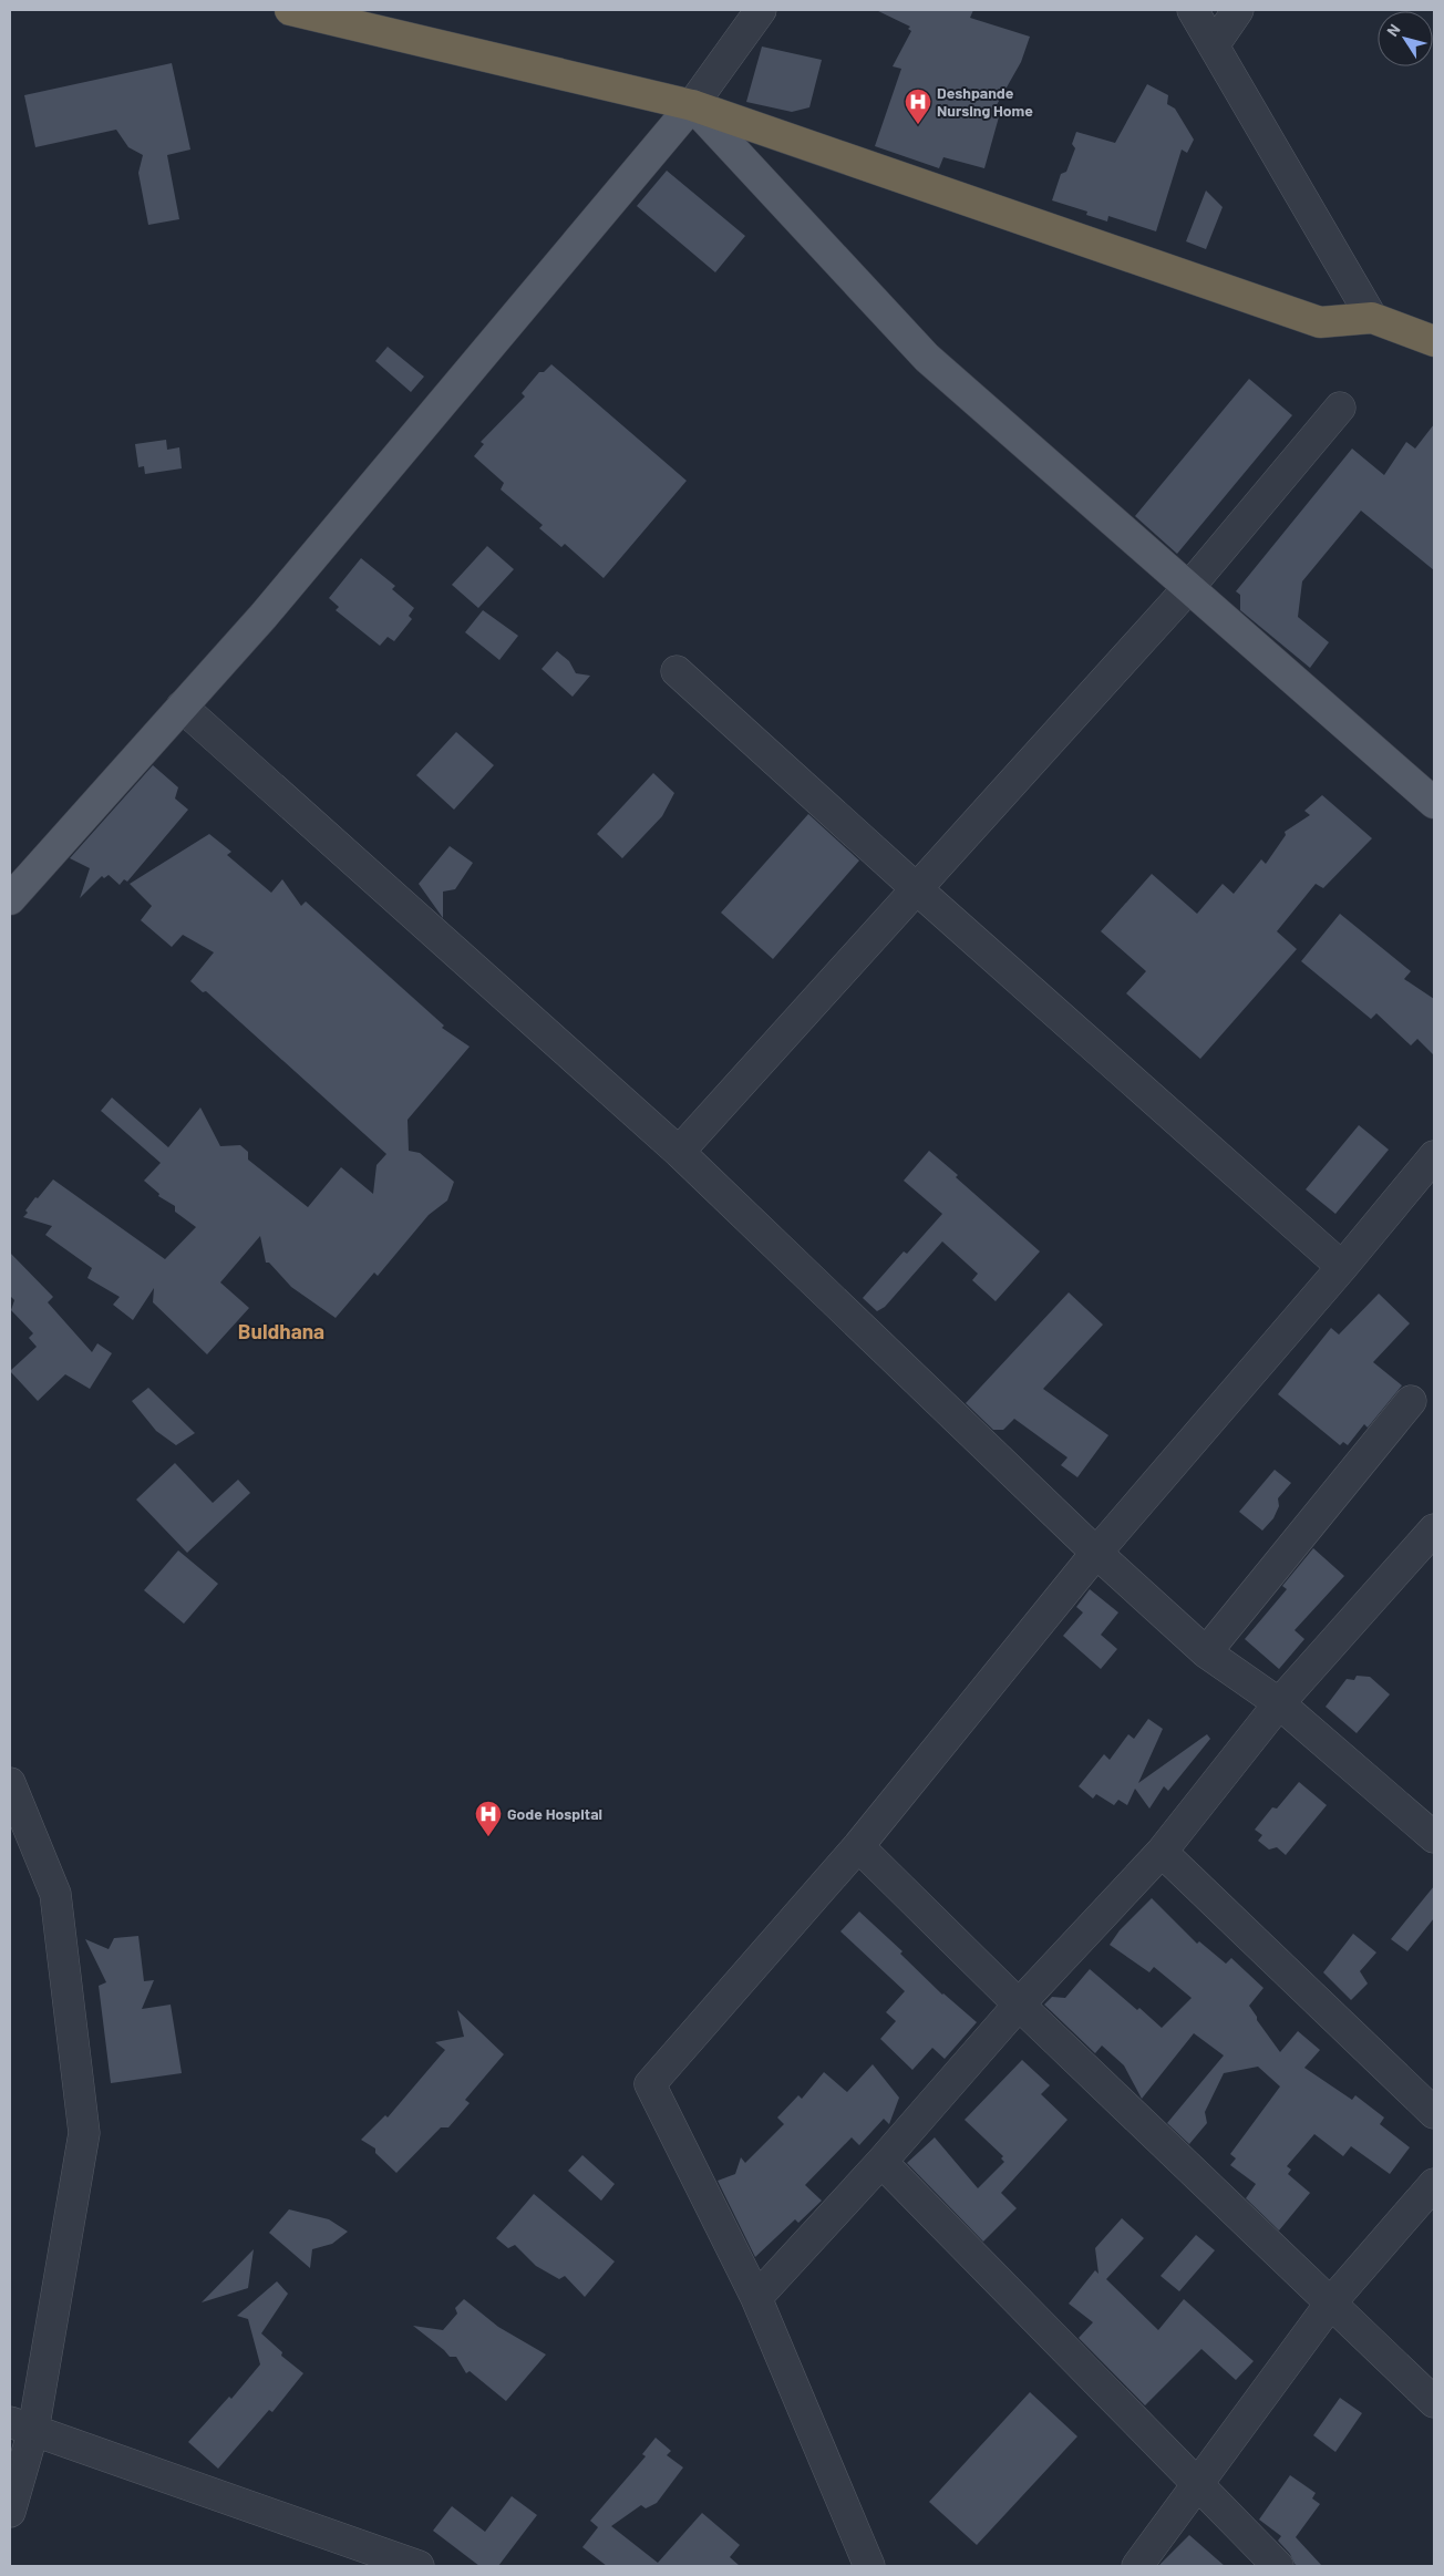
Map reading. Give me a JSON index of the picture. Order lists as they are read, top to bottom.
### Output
{
  "districts": ["Buldhana"],
  "places": {
    "hospital": ["Deshpande Nursing Home", "Gode Hospital"]
  },
  "north": "top left"
}
